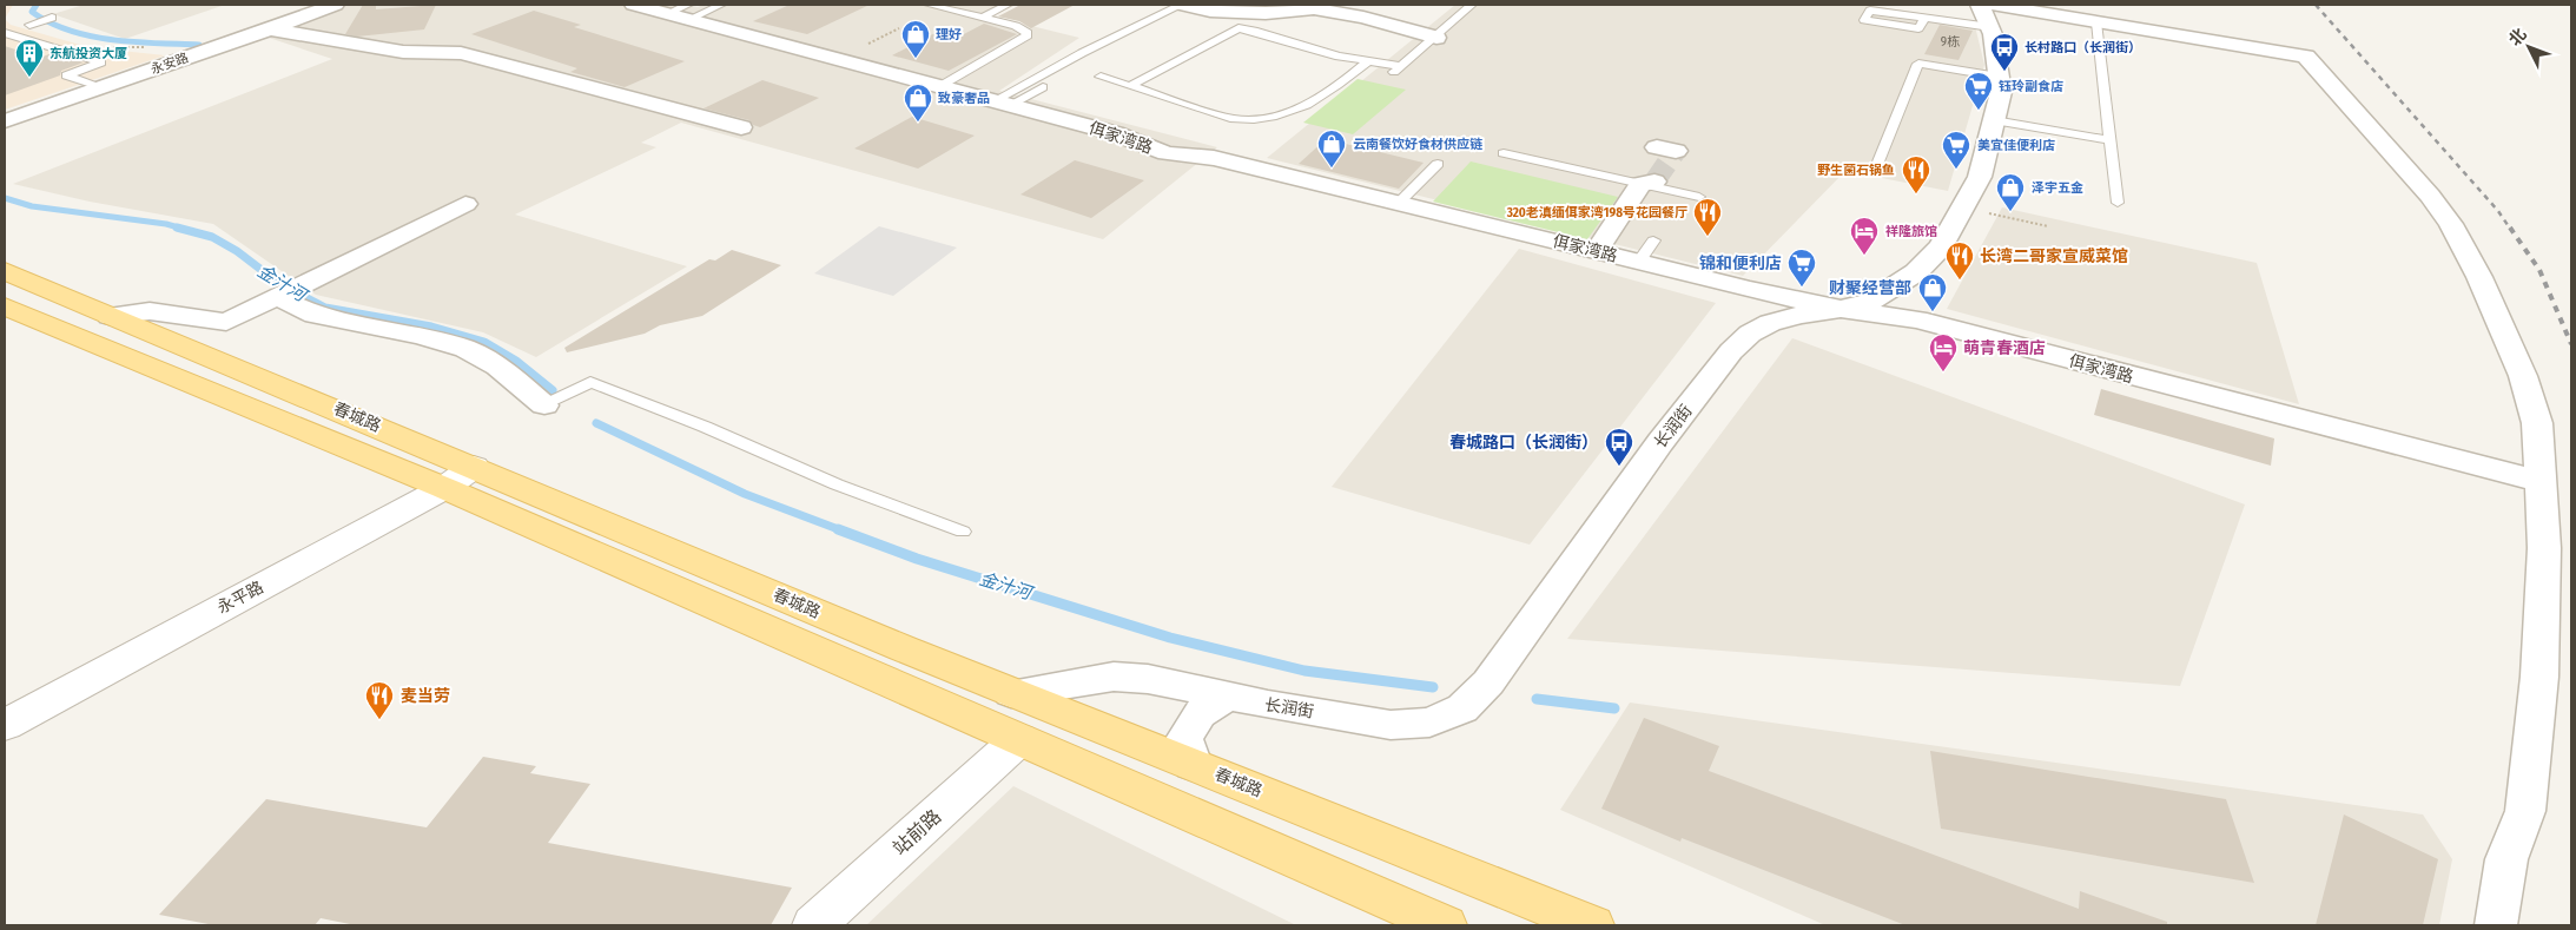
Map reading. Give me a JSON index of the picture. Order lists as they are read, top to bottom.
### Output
{
  "streets": {
    "main road": ["春城路"],
    "street": [
      "永安路",
      "佴家湾路",
      "长润街",
      "永平路",
      "站前路"
    ]
  },
  "crossings": [
    ["佴家湾路", "长润街"],
    ["春城路", "长润街"],
    ["春城路", "永平路"],
    ["春城路", "站前路"]
  ],
  "water": ["金汁河"],
  "places": {
    "shop": [
      "理好",
      "致豪奢品",
      "云南餐饮好食材供应链",
      "泽宇五金",
      "财聚经营部"
    ],
    "bus stop": ["长村路口（长润街）", "春城路口（长润街）"],
    "building": ["东航投资大厦"],
    "supermarket": ["钰玲副食店", "美宜佳便利店", "锦和便利店"],
    "restaurant": [
      "野生菌石锅鱼",
      "320老滇缅佴家湾198号花园餐厅",
      "长湾二哥家宣威菜馆",
      "麦当劳"
    ],
    "hotel": ["祥隆旅馆", "萌青春酒店"]
  },
  "house_numbers": ["9栋"],
  "north": "top left"
}
